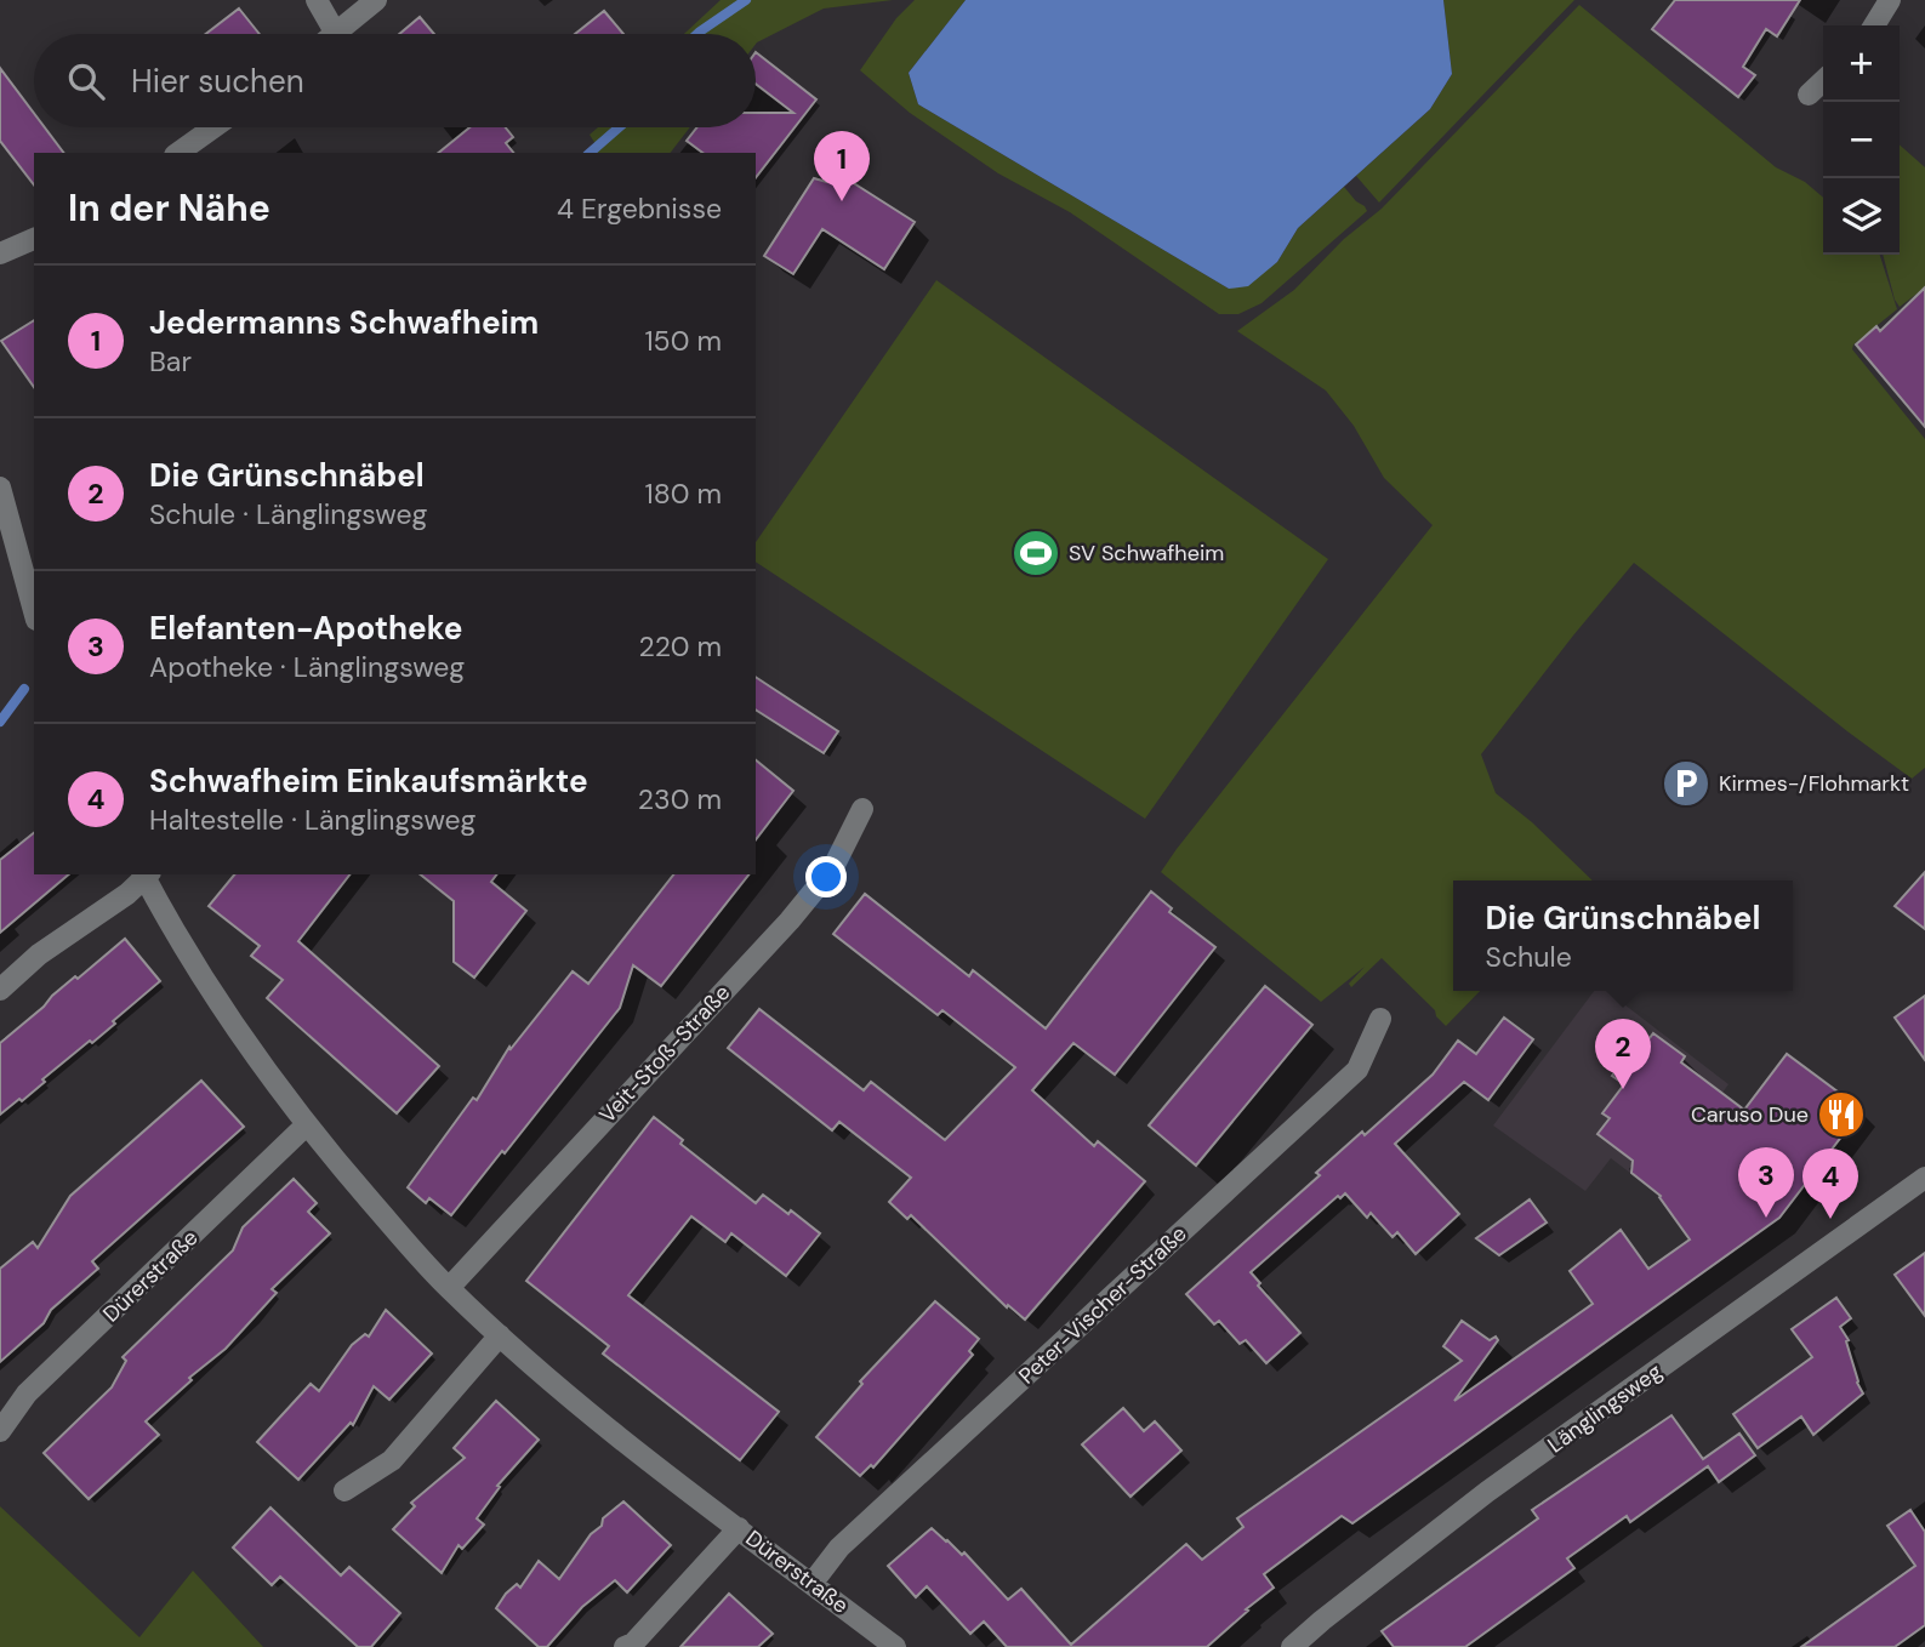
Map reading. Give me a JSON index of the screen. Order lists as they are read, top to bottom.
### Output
{
  "streets": {
    "street": [
      "Veit-Stoß-Straße",
      "Dürerstraße",
      "Peter-Vischer-Straße",
      "Länglingsweg"
    ]
  },
  "crossings": [
    ["Veit-Stoß-Straße", "Dürerstraße"],
    ["Dürerstraße", "Peter-Vischer-Straße"]
  ],
  "places": {
    "sports": ["SV Schwafheim"],
    "parking": ["Kirmes-/Flohmarkt"],
    "restaurant": ["Caruso Due"]
  },
  "page": {
    "map_buttons": ["+", "−"],
    "search": "Hier suchen",
    "pins": [
      "1",
      "2",
      "3",
      "4"
    ],
    "heading": ["In der Nähe", "4 Ergebnisse"],
    "list": [
      {
        "mark": "1",
        "name": "Jedermanns Schwafheim",
        "note": "Bar",
        "value": "150 m"
      },
      {
        "mark": "2",
        "name": "Die Grünschnäbel",
        "note": "Schule · Länglingsweg",
        "value": "180 m"
      },
      {
        "mark": "3",
        "name": "Elefanten-Apotheke",
        "note": "Apotheke · Länglingsweg",
        "value": "220 m"
      },
      {
        "mark": "4",
        "name": "Schwafheim Einkaufsmärkte",
        "note": "Haltestelle · Länglingsweg",
        "value": "230 m"
      }
    ],
    "popup": ["Die Grünschnäbel", "Schule"]
  }
}
